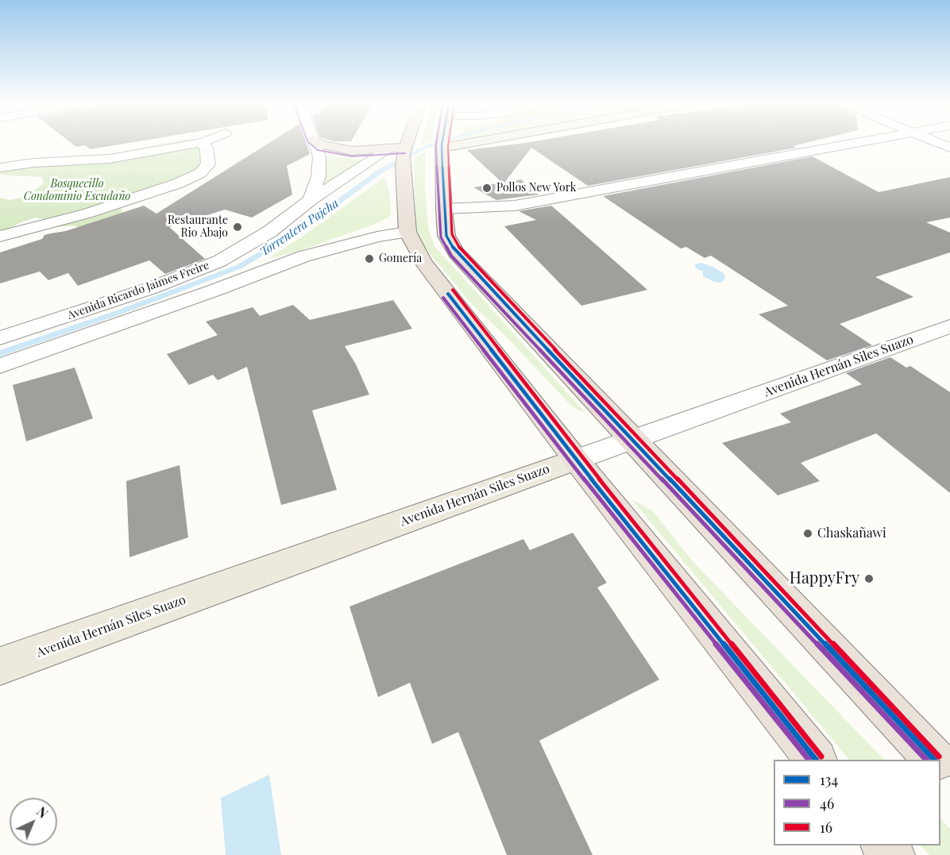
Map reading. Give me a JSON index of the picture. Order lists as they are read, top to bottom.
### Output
{
  "streets": {
    "main road": ["Avenida Hernán Siles Suazo"],
    "street": ["Avenida Ricardo Jaimes Freire"]
  },
  "water": ["Torrentera Pajcha"],
  "parks": ["Bosquecillo Condominio Escudaño"],
  "places": [
    "Pollos New York",
    "Restaurante Rio Abajo",
    "Gomería",
    "Chaskañawi",
    "HappyFry"
  ],
  "lines": ["transit line 134", "transit line 46", "transit line 16"],
  "legend": ["134", "46", "16"],
  "north": "top right"
}
